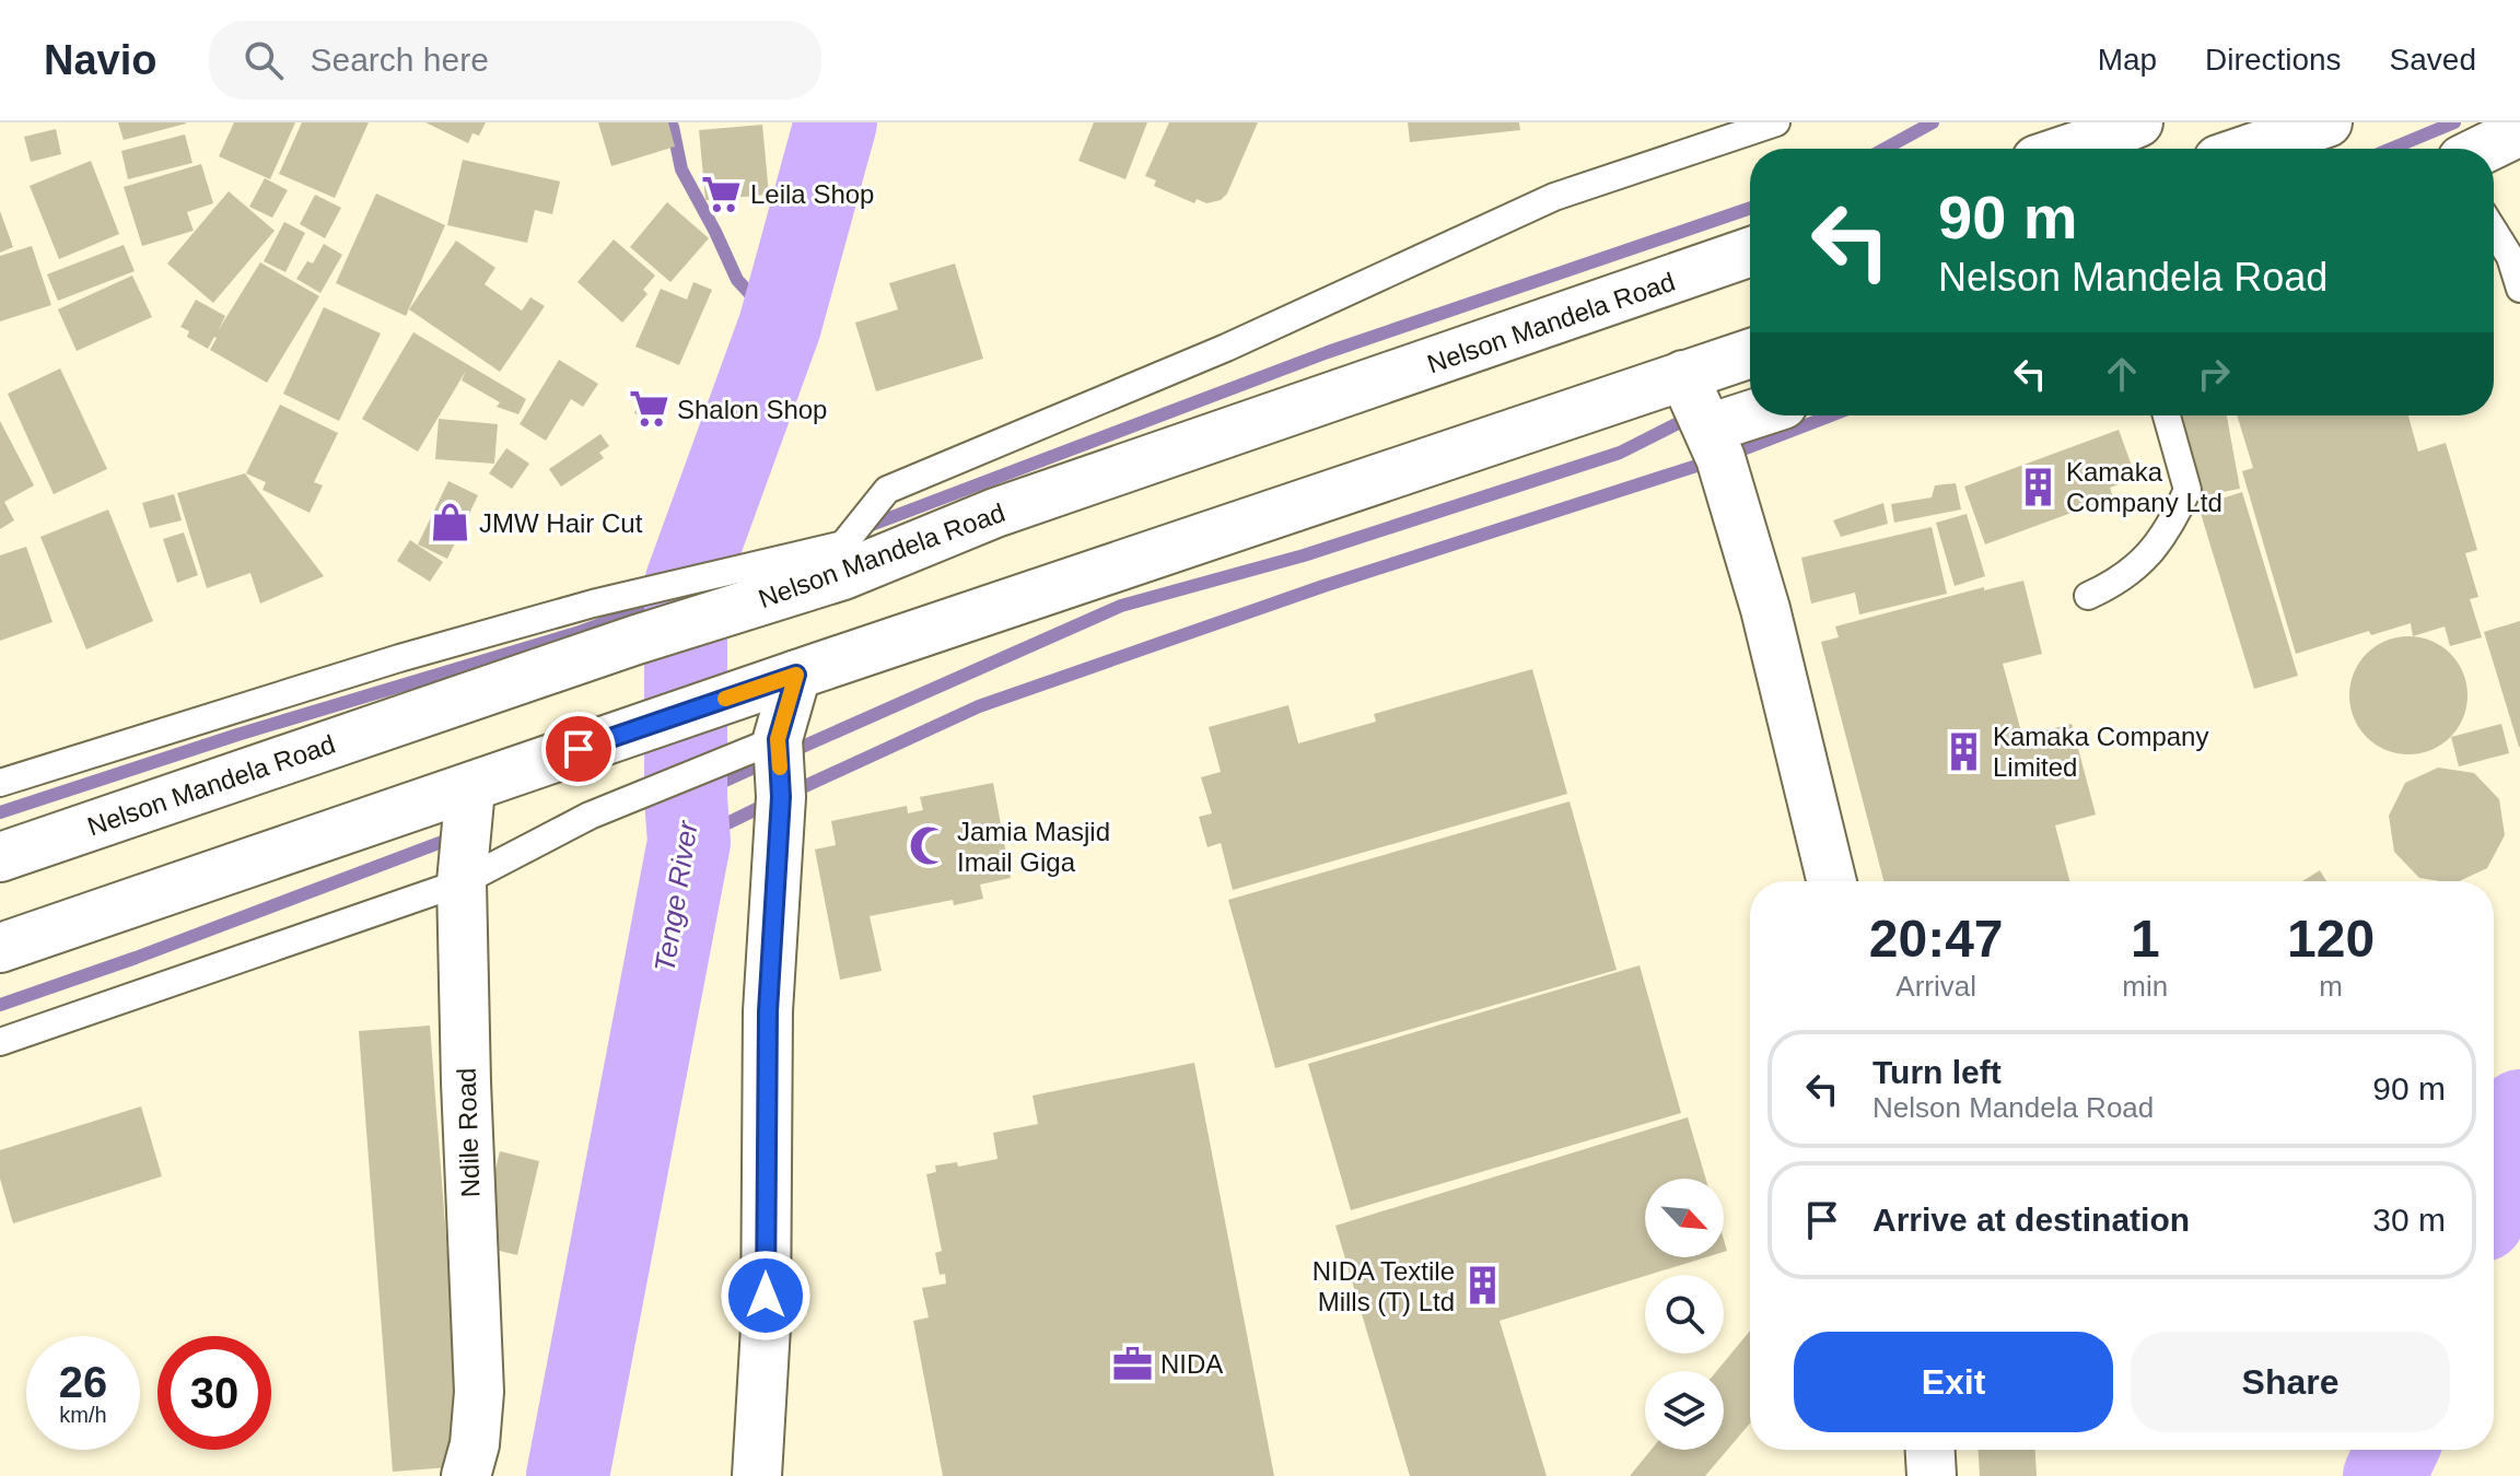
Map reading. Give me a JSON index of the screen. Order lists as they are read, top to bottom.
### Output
{
  "streets": {
    "main road": ["Nelson Mandela Road", "Ndile Road"]
  },
  "water": ["Tenge River"],
  "places": {
    "supermarket": ["Leila Shop", "Shalon Shop"],
    "building": ["Kamaka Company Ltd", "Kamaka Company Limited", "NIDA Textile Mills (T) Ltd"],
    "shop": ["JMW Hair Cut"],
    "mosque": ["Jamia Masjid Imail Giga"],
    "office": ["NIDA"]
  },
  "north": "bottom right",
  "page": {
    "header": "Navio",
    "search": "Search here",
    "nav": ["Map", "Directions", "Saved"],
    "turn": ["90 m", "Nelson Mandela Road"],
    "eta": [
      "20:47",
      "Arrival",
      "1",
      "min",
      "120",
      "m"
    ],
    "list": [
      {
        "name": "Turn left",
        "note": "Nelson Mandela Road",
        "value": "90 m"
      },
      {
        "name": "Arrive at destination",
        "value": "30 m"
      }
    ],
    "buttons": ["Exit", "Share"],
    "speed": "26 km/h",
    "limit": "30"
  }
}
